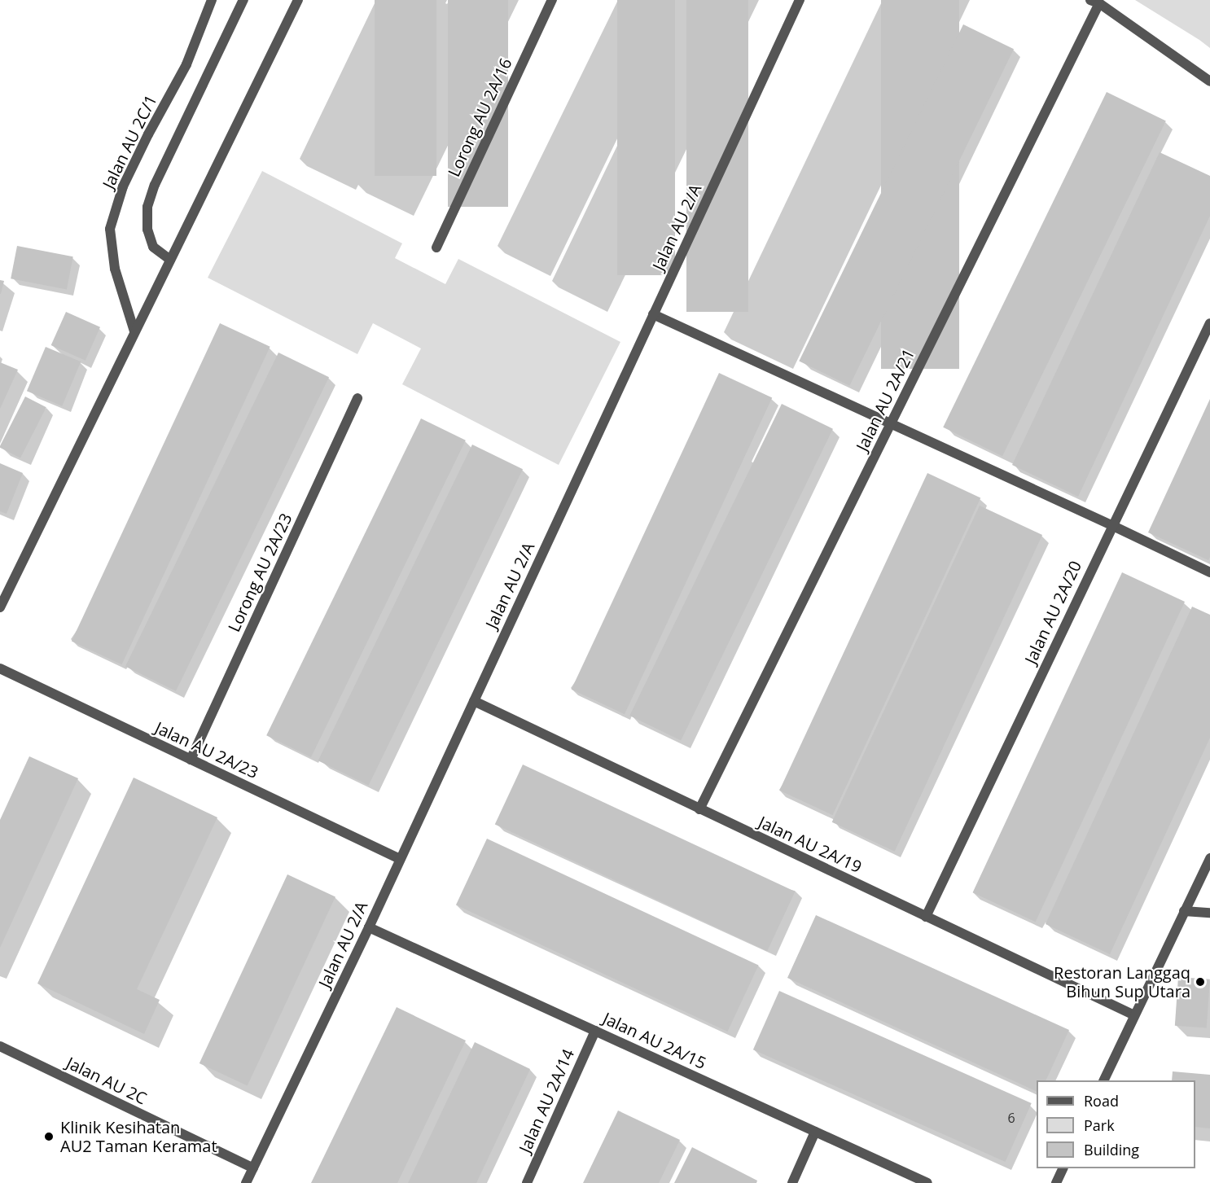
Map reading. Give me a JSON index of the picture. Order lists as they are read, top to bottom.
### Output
{
  "streets": {
    "street": [
      "Lorong AU 2A/16",
      "Jalan AU 2C/1",
      "Jalan AU 2/A",
      "Jalan AU 2A/21",
      "Lorong AU 2A/23",
      "Jalan AU 2A/20",
      "Jalan AU 2A/23",
      "Jalan AU 2A/19",
      "Jalan AU 2A/15",
      "Jalan AU 2C",
      "Jalan AU 2A/14"
    ]
  },
  "crossings": [
    ["Jalan AU 2/A", "Jalan AU 2A/23"],
    ["Jalan AU 2/A", "Jalan AU 2A/19"],
    ["Jalan AU 2/A", "Jalan AU 2A/15"],
    ["Jalan AU 2/A", "Jalan AU 2C"],
    ["Jalan AU 2A/21", "Jalan AU 2A/19"],
    ["Lorong AU 2A/23", "Jalan AU 2A/23"],
    ["Jalan AU 2A/20", "Jalan AU 2A/19"],
    ["Jalan AU 2A/15", "Jalan AU 2A/14"]
  ],
  "places": ["Restoran Langgaq Bihun Sup Utara", "Klinik Kesihatan AU2 Taman Keramat"],
  "house_numbers": ["6"],
  "legend": ["Road", "Park", "Building"]
}
